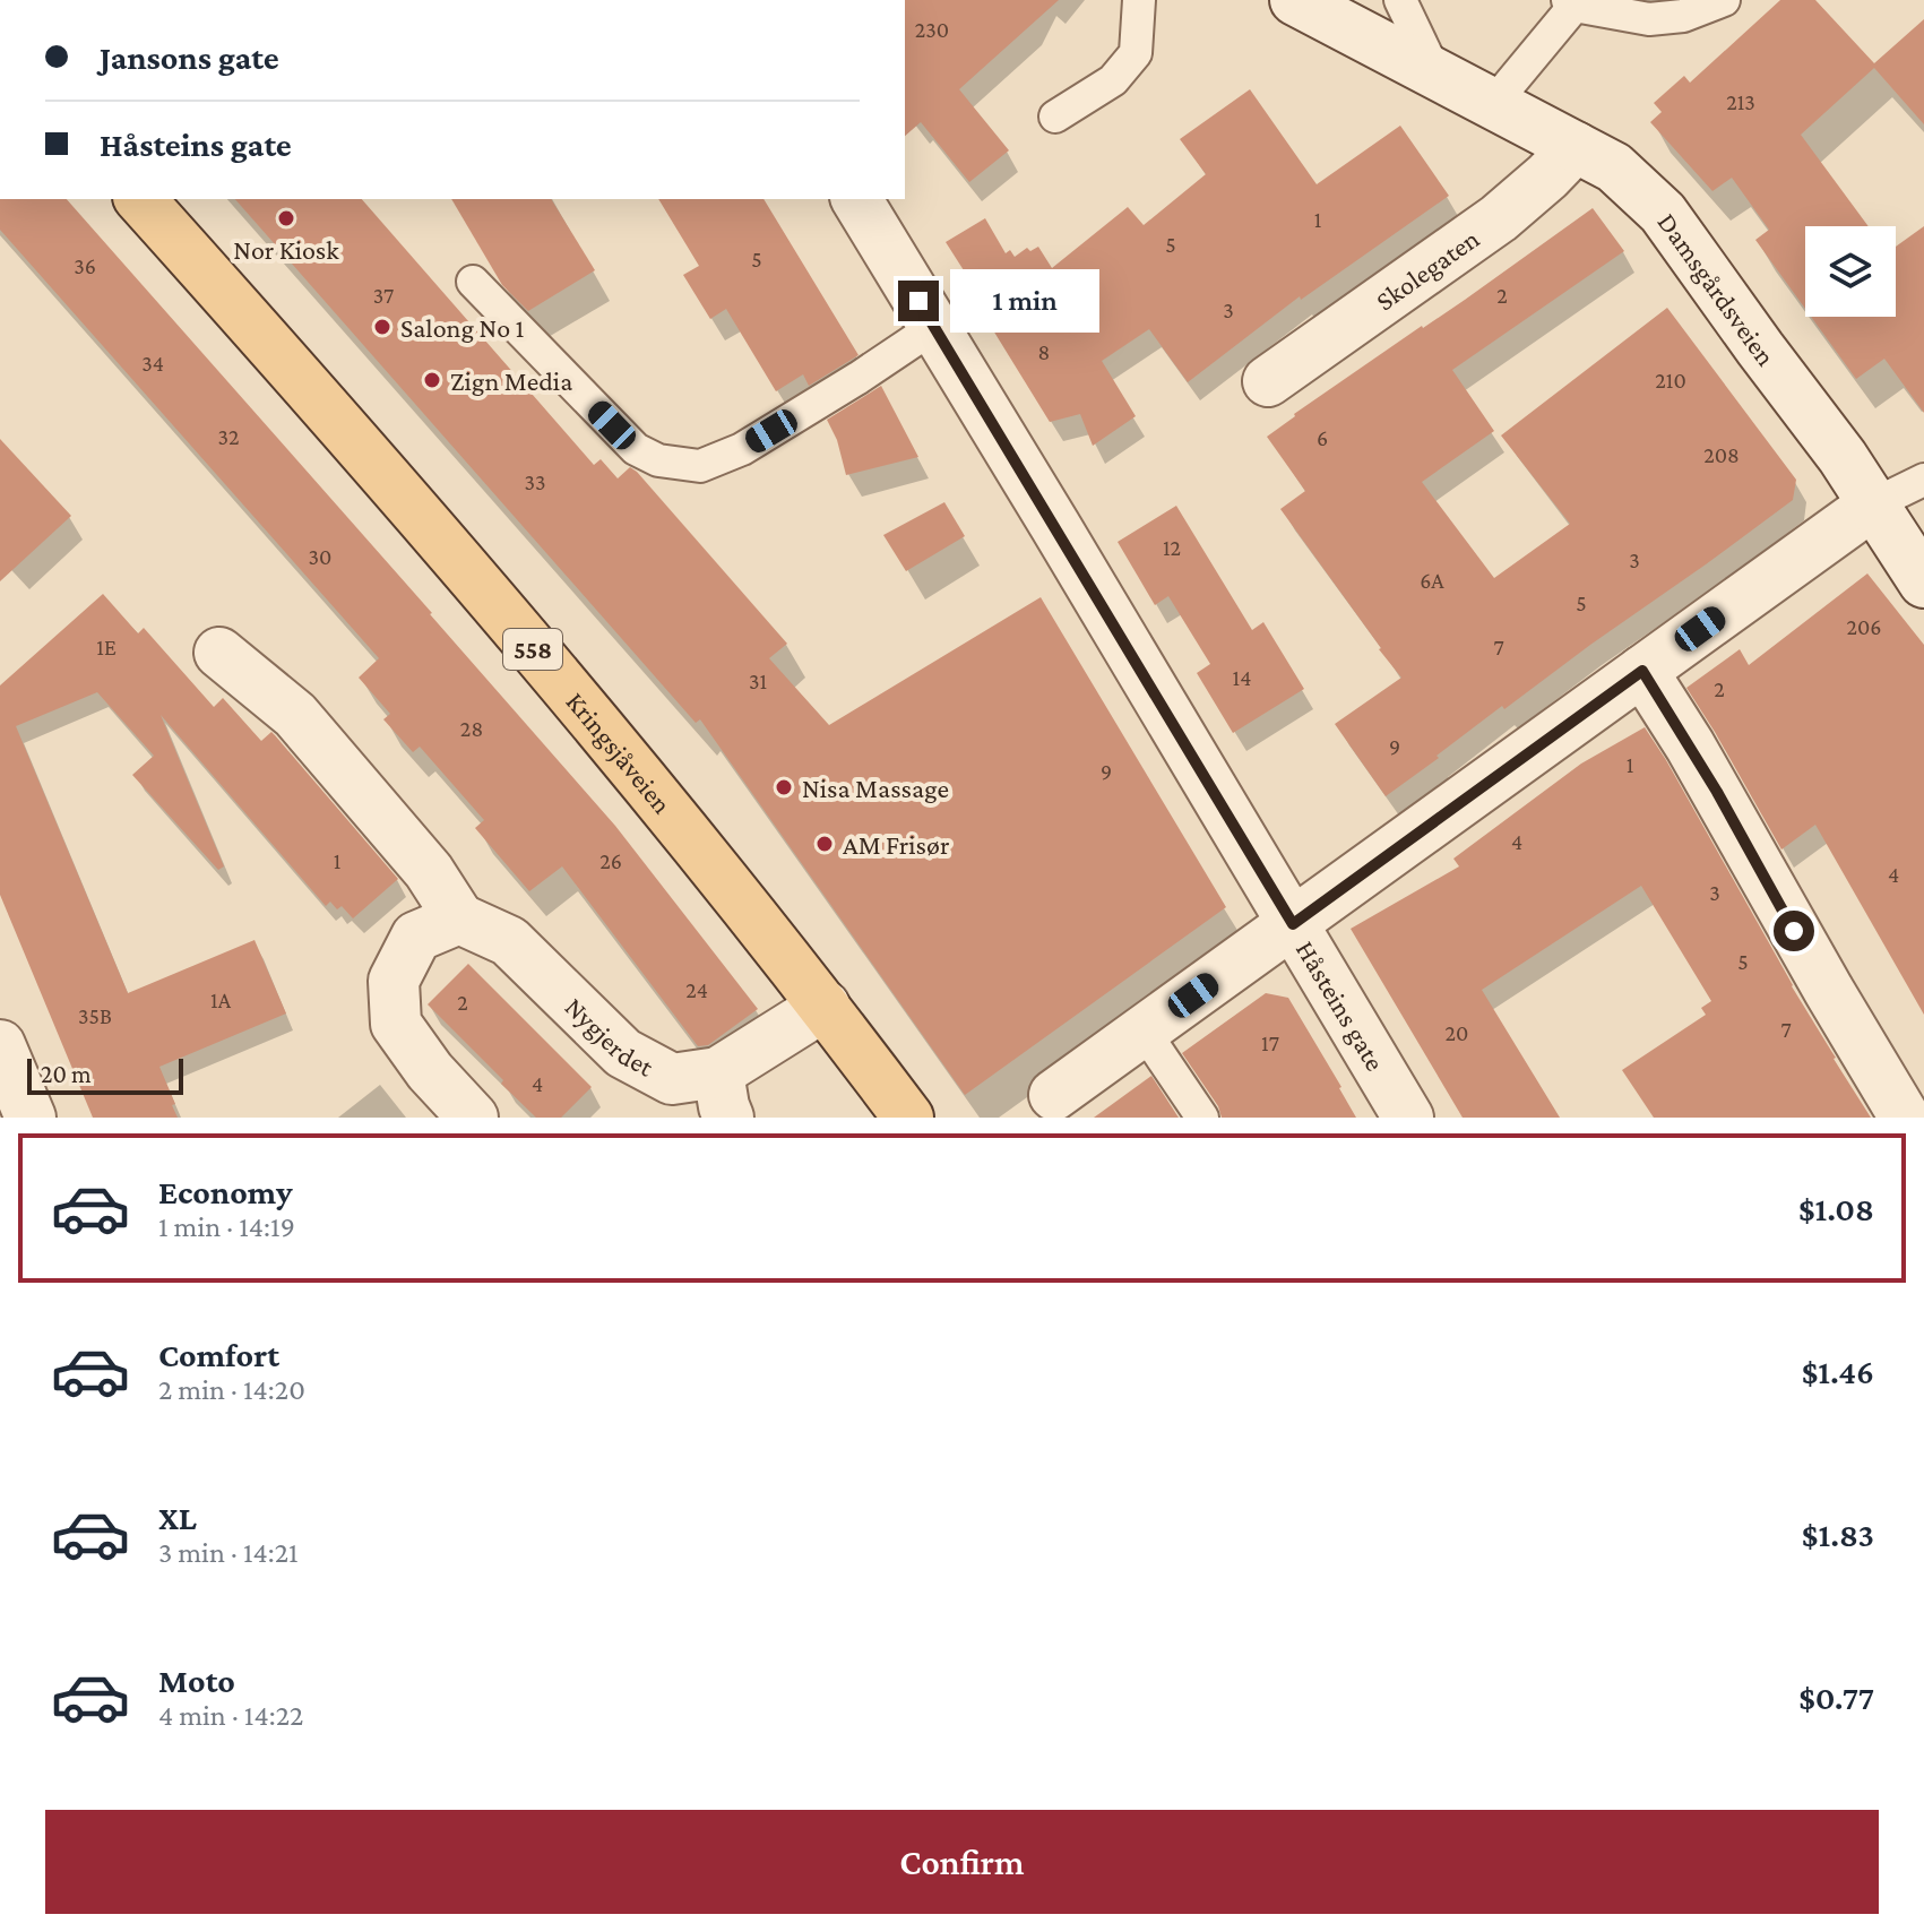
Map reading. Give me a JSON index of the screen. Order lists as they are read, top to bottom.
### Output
{
  "streets": {
    "main road": ["558", "Kringsjåveien"],
    "street": [
      "Skolegaten",
      "Damsgårdsveien",
      "Håsteins gate",
      "Nygjerdet"
    ]
  },
  "crossings": [
    ["Skolegaten", "Damsgårdsveien"],
    ["Kringsjåveien", "Nygjerdet"]
  ],
  "places": [
    "Nor Kiosk",
    "Salong No 1",
    "Zign Media",
    "Nisa Massage",
    "AM Frisør"
  ],
  "house_numbers": [
    "230",
    "213",
    "1",
    "5",
    "5",
    "36",
    "37",
    "2",
    "3",
    "8",
    "34",
    "210",
    "32",
    "6",
    "208",
    "33",
    "12",
    "30",
    "3",
    "6A",
    "5",
    "206",
    "1E",
    "7",
    "14",
    "31",
    "2",
    "28",
    "9",
    "1",
    "9",
    "4",
    "1",
    "26",
    "4",
    "3",
    "5",
    "24",
    "1A",
    "2",
    "35B",
    "7",
    "20",
    "17",
    "4"
  ],
  "scale_bar": "20 m",
  "page": {
    "banner": ["Jansons gate", "Håsteins gate"],
    "bubble": "1 min",
    "scale": "20 m",
    "list": [
      {
        "name": "Economy",
        "note": "1 min · 14:19",
        "value": "$1.08"
      },
      {
        "name": "Comfort",
        "note": "2 min · 14:20",
        "value": "$1.46"
      },
      {
        "name": "XL",
        "note": "3 min · 14:21",
        "value": "$1.83"
      },
      {
        "name": "Moto",
        "note": "4 min · 14:22",
        "value": "$0.77"
      }
    ],
    "buttons": "Confirm"
  }
}
